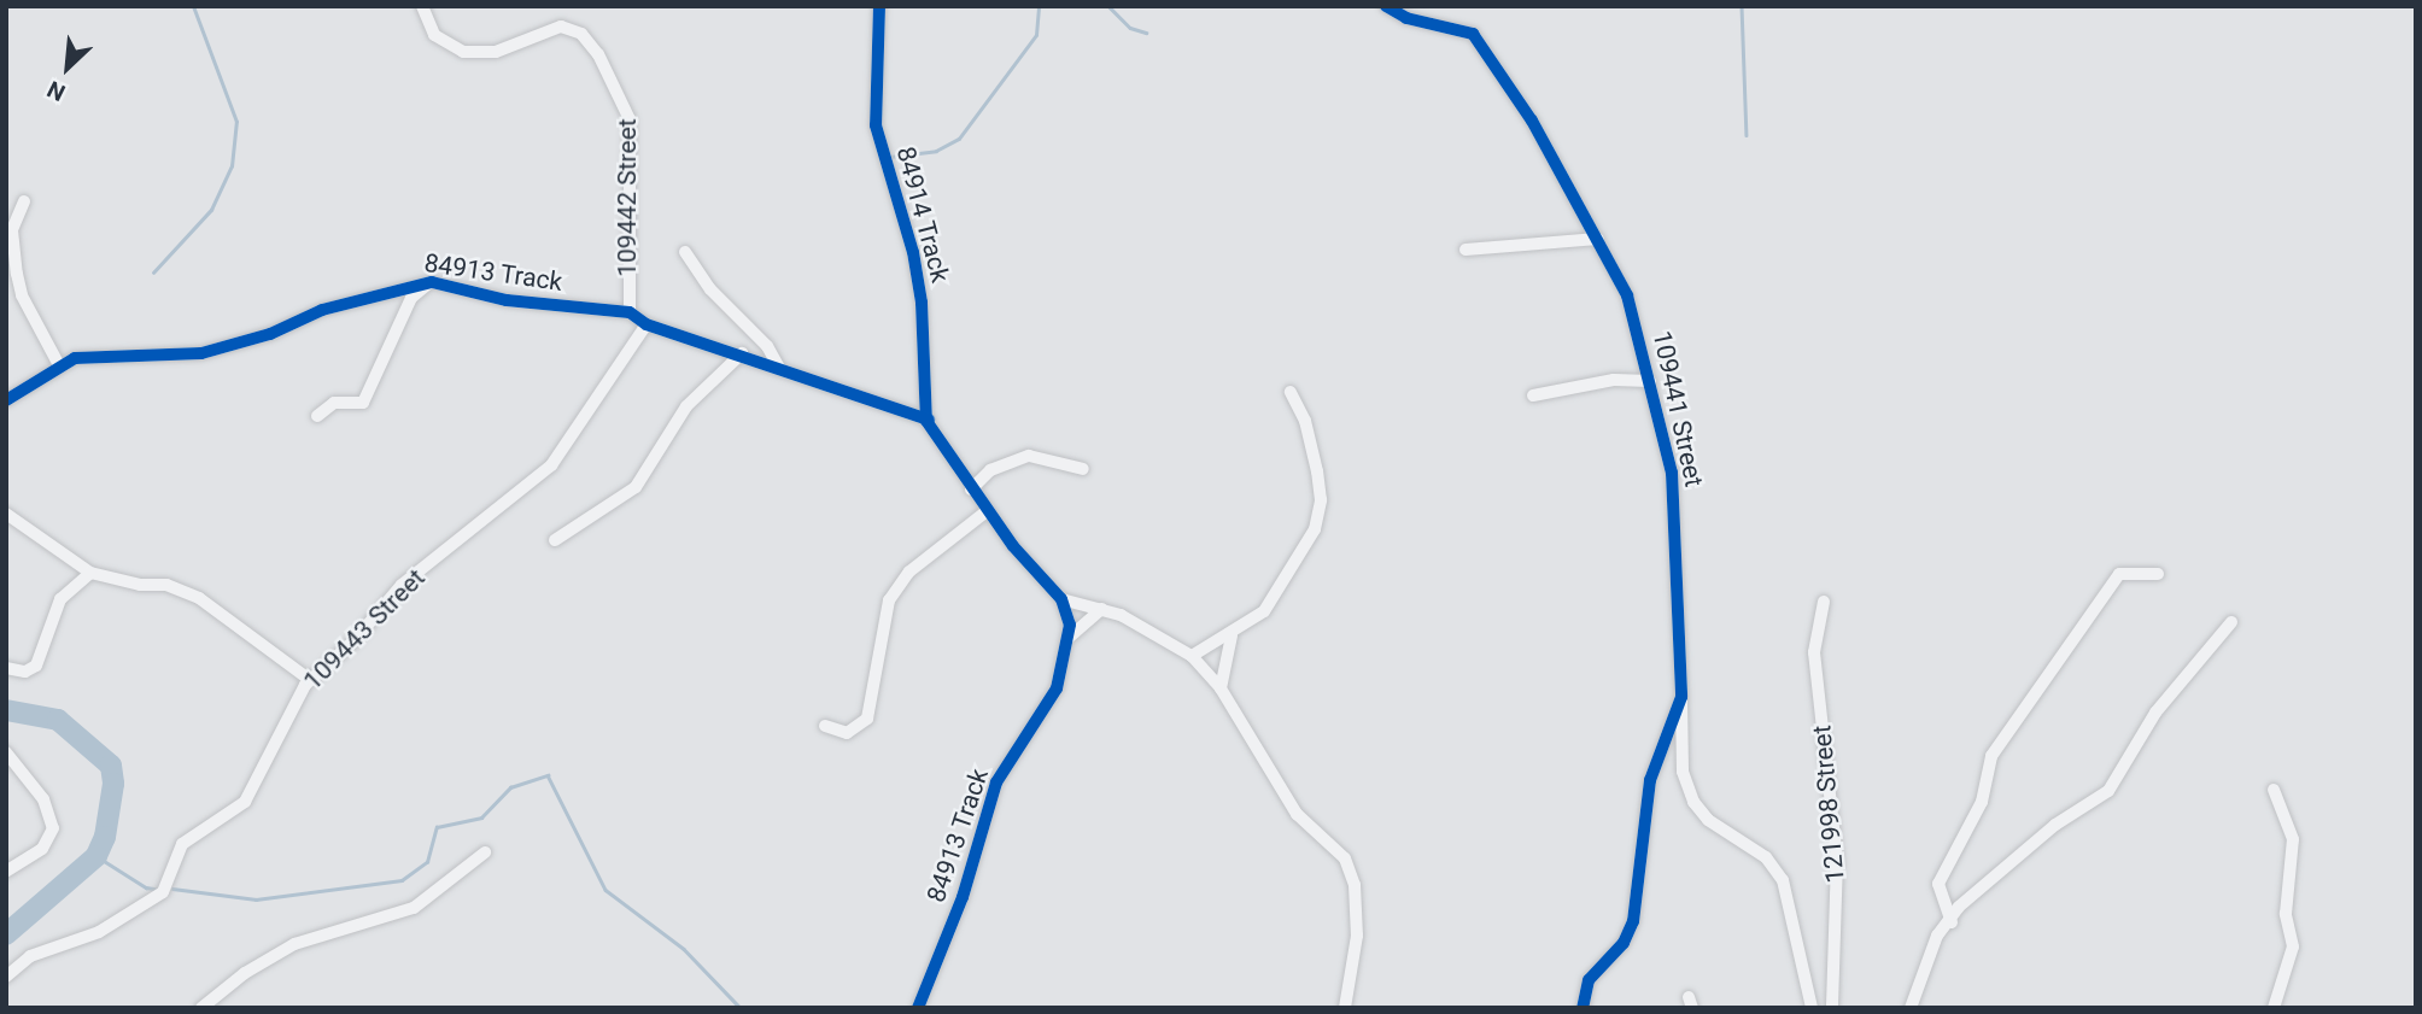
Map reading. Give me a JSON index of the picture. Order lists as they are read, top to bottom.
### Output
{
  "streets": {
    "street": [
      "109442 Street",
      "84914 Track",
      "84913 Track",
      "109441 Street",
      "109443 Street",
      "121998 Street"
    ]
  },
  "crossings": [
    ["109442 Street", "84913 Track"],
    ["84914 Track", "84913 Track"],
    ["84913 Track", "109443 Street"]
  ],
  "north": "bottom left"
}
